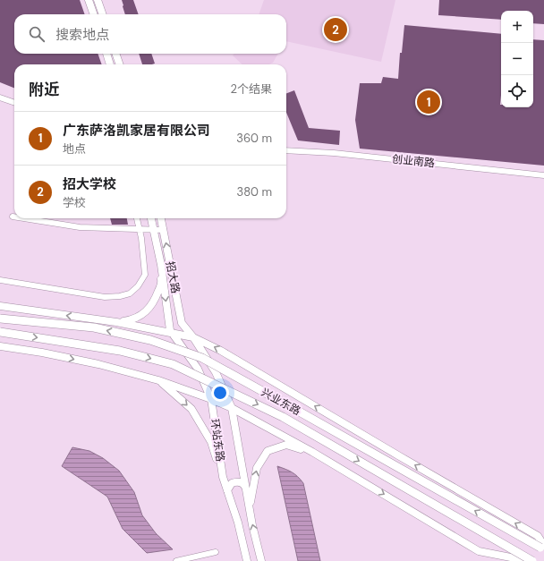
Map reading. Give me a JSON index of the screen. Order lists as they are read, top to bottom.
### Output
{
  "streets": {
    "main road": ["招大路", "兴业东路", "环站东路"],
    "street": ["创业南路"]
  },
  "crossings": [
    ["招大路", "环站东路"]
  ],
  "one_way": ["招大路"],
  "page": {
    "map_buttons": ["+", "−"],
    "search": "搜索地点",
    "pins": ["2", "1"],
    "heading": ["附近", "2个结果"],
    "list": [
      {
        "mark": "1",
        "name": "广东萨洛凯家居有限公司",
        "note": "地点",
        "value": "360 m"
      },
      {
        "mark": "2",
        "name": "招大学校",
        "note": "学校",
        "value": "380 m"
      }
    ]
  }
}
